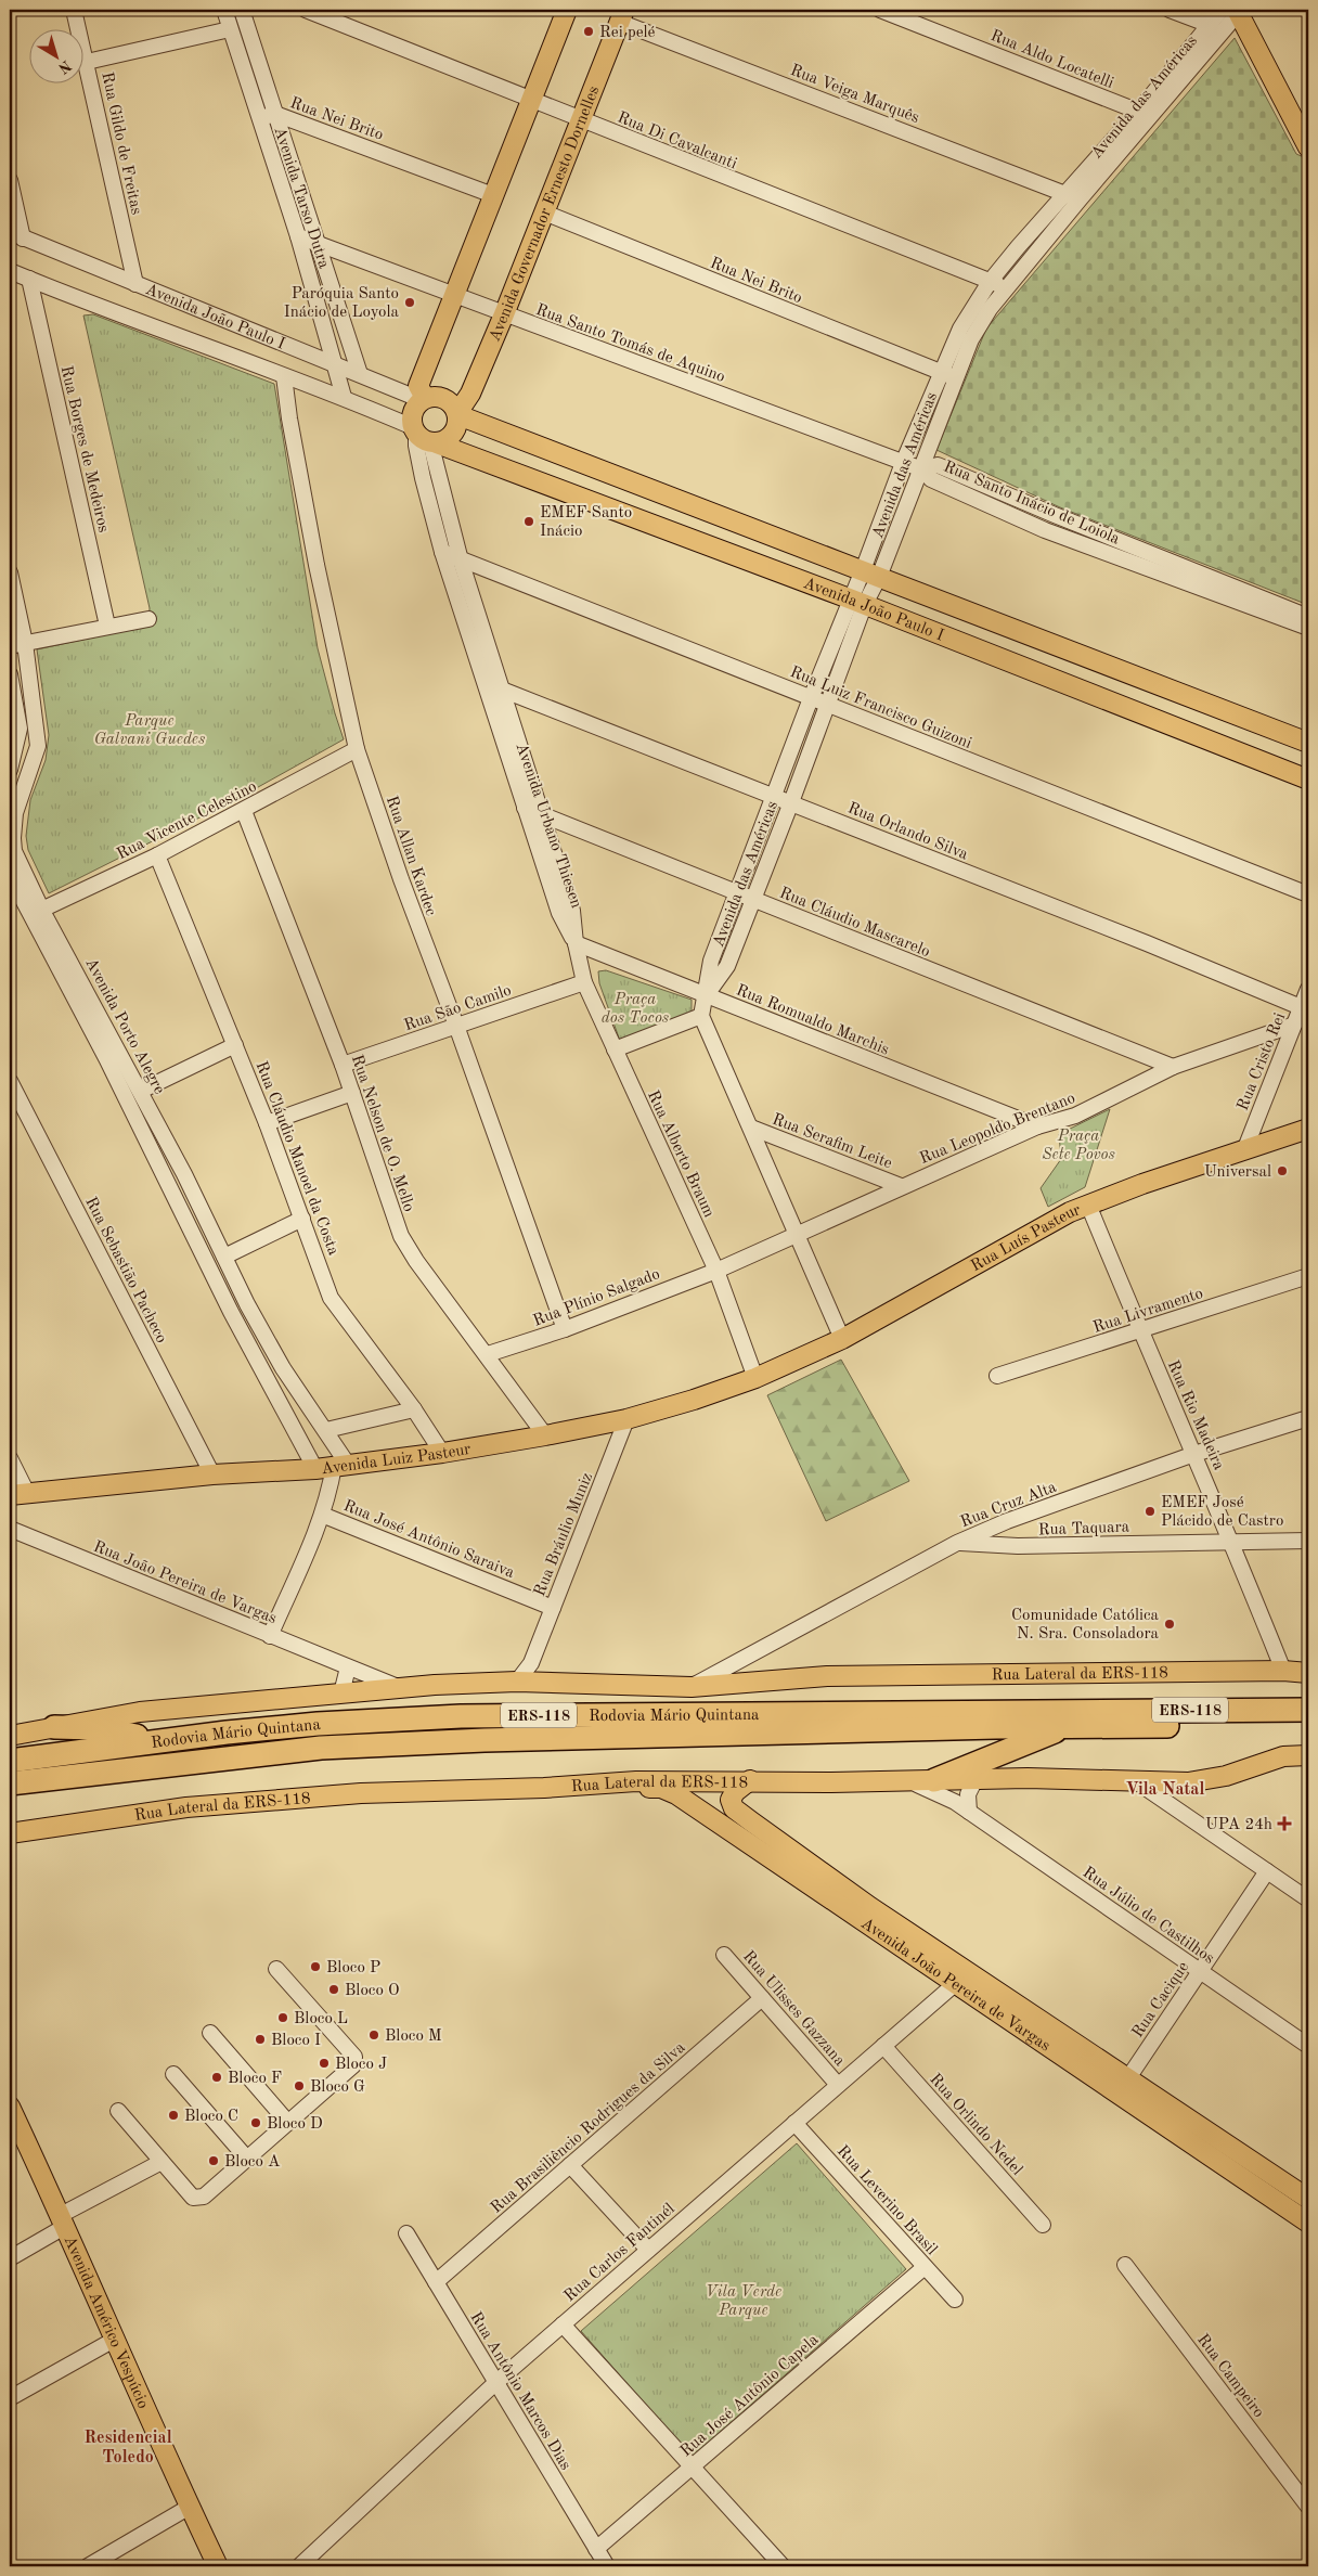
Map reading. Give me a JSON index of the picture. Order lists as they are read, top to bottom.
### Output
{
  "streets": {
    "highway": ["ERS-118", "Rodovia Mário Quintana"],
    "main road": [
      "Avenida Governador Ernesto Dornelles",
      "Avenida João Paulo I",
      "Rua Luís Pasteur",
      "Avenida Luiz Pasteur",
      "Rua Lateral da ERS-118",
      "Avenida João Pereira de Vargas",
      "Avenida Américo Vespúcio"
    ],
    "street": [
      "Rua Aldo Locatelli",
      "Rua Veiga Marquês",
      "Avenida das Américas",
      "Rua Nei Brito",
      "Rua Di Cavalcanti",
      "Rua Gildo de Freitas",
      "Avenida Tarso Dutra",
      "Rua Santo Tomás de Aquino",
      "Rua Borges de Medeiros",
      "Rua Santo Inácio de Loiola",
      "Rua Luiz Francisco Guizoni",
      "Rua Vicente Celestino",
      "Avenida Urbano Thiesen",
      "Rua Orlando Silva",
      "Rua Allan Kardec",
      "Rua Cláudio Mascarelo",
      "Rua São Camilo",
      "Rua Romualdo Marchis",
      "Avenida Porto Alegre",
      "Rua Cristo Rei",
      "Rua Leopoldo Brentano",
      "Rua Nelson de O. Mello",
      "Rua Serafim Leite",
      "Rua Alberto Braum",
      "Rua Cláudio Manoel da Costa",
      "Rua Sebastião Pacheco",
      "Rua Plínio Salgado",
      "Rua Livramento",
      "Rua Rio Madeira",
      "Rua Cruz Alta",
      "Rua Taquara",
      "Rua Bráulio Muniz",
      "Rua José Antônio Saraiva",
      "Rua João Pereira de Vargas",
      "Rua Júlio de Castilhos",
      "Rua Cacique",
      "Rua Ulisses Gazzana",
      "Rua Orlindo Nedel",
      "Rua Brasiliêncio Rodrigues da Silva",
      "Rua Leverino Brasil",
      "Rua Carlos Fantinél",
      "Rua Campeiro",
      "Rua Antônio Marcos Dias",
      "Rua José Antônio Capela"
    ]
  },
  "crossings": [
    ["Rua Aldo Locatelli", "Avenida das Américas"],
    ["Rua Veiga Marquês", "Avenida das Américas"],
    ["Rua Veiga Marquês", "Avenida Governador Ernesto Dornelles"],
    ["Avenida das Américas", "Rua Nei Brito"],
    ["Avenida das Américas", "Rua Di Cavalcanti"],
    ["Avenida das Américas", "Avenida João Paulo I"],
    ["Avenida das Américas", "Rua Santo Tomás de Aquino"],
    ["Avenida das Américas", "Rua Santo Inácio de Loiola"],
    ["Avenida das Américas", "Rua Luiz Francisco Guizoni"],
    ["Avenida das Américas", "Rua Orlando Silva"],
    ["Avenida das Américas", "Rua Cláudio Mascarelo"],
    ["Avenida das Américas", "Rua Romualdo Marchis"],
    ["Rua Nei Brito", "Avenida Tarso Dutra"],
    ["Rua Nei Brito", "Avenida Governador Ernesto Dornelles"],
    ["Rua Di Cavalcanti", "Avenida Governador Ernesto Dornelles"],
    ["Rua Gildo de Freitas", "Avenida João Paulo I"],
    ["Avenida Tarso Dutra", "Avenida João Paulo I"],
    ["Avenida Tarso Dutra", "Rua Santo Tomás de Aquino"],
    ["Avenida Governador Ernesto Dornelles", "Avenida João Paulo I"],
    ["Avenida Governador Ernesto Dornelles", "Rua Santo Tomás de Aquino"],
    ["Avenida Governador Ernesto Dornelles", "Avenida Urbano Thiesen"],
    ["Avenida João Paulo I", "Rua Borges de Medeiros"],
    ["Avenida João Paulo I", "Avenida Urbano Thiesen"],
    ["Avenida João Paulo I", "Rua Allan Kardec"],
    ["Rua Santo Tomás de Aquino", "Rua Santo Inácio de Loiola"],
    ["Rua Luiz Francisco Guizoni", "Avenida Urbano Thiesen"],
    ["Rua Vicente Celestino", "Rua Allan Kardec"],
    ["Rua Vicente Celestino", "Avenida Porto Alegre"],
    ["Rua Vicente Celestino", "Rua Nelson de O. Mello"],
    ["Rua Vicente Celestino", "Rua Cláudio Manoel da Costa"],
    ["Avenida Urbano Thiesen", "Rua Orlando Silva"],
    ["Avenida Urbano Thiesen", "Rua Cláudio Mascarelo"],
    ["Avenida Urbano Thiesen", "Rua Romualdo Marchis"],
    ["Avenida Urbano Thiesen", "Rua Alberto Braum"],
    ["Rua Orlando Silva", "Rua Cristo Rei"],
    ["Rua Allan Kardec", "Rua São Camilo"],
    ["Rua Allan Kardec", "Rua Plínio Salgado"],
    ["Rua Cláudio Mascarelo", "Rua Leopoldo Brentano"],
    ["Rua São Camilo", "Rua Nelson de O. Mello"],
    ["Rua São Camilo", "Rua Alberto Braum"],
    ["Rua Romualdo Marchis", "Rua Leopoldo Brentano"],
    ["Rua Romualdo Marchis", "Rua Alberto Braum"],
    ["Avenida Porto Alegre", "Avenida Luiz Pasteur"],
    ["Rua Cristo Rei", "Rua Leopoldo Brentano"],
    ["Rua Cristo Rei", "Rua Luís Pasteur"],
    ["Rua Leopoldo Brentano", "Rua Serafim Leite"],
    ["Rua Leopoldo Brentano", "Rua Alberto Braum"],
    ["Rua Leopoldo Brentano", "Rua Plínio Salgado"],
    ["Rua Nelson de O. Mello", "Rua Plínio Salgado"],
    ["Rua Nelson de O. Mello", "Avenida Luiz Pasteur"],
    ["Rua Alberto Braum", "Rua Luís Pasteur"],
    ["Rua Alberto Braum", "Rua Plínio Salgado"],
    ["Rua Alberto Braum", "Avenida Luiz Pasteur"],
    ["Rua Cláudio Manoel da Costa", "Avenida Luiz Pasteur"],
    ["Rua Luís Pasteur", "Rua Rio Madeira"],
    ["Rua Luís Pasteur", "Avenida Luiz Pasteur"],
    ["Rua Sebastião Pacheco", "Avenida Luiz Pasteur"],
    ["Rua Livramento", "Rua Rio Madeira"],
    ["Rua Rio Madeira", "Rua Cruz Alta"],
    ["Rua Rio Madeira", "Rua Taquara"],
    ["Rua Rio Madeira", "Rua Lateral da ERS-118"],
    ["Avenida Luiz Pasteur", "Rua Bráulio Muniz"],
    ["Rua Cruz Alta", "Rua Taquara"],
    ["Rua Cruz Alta", "Rua Lateral da ERS-118"],
    ["Rua Bráulio Muniz", "Rua José Antônio Saraiva"],
    ["Rua Bráulio Muniz", "Rua Lateral da ERS-118"],
    ["Rua João Pereira de Vargas", "Rua Lateral da ERS-118"],
    ["Rua Lateral da ERS-118", "Rua Júlio de Castilhos"],
    ["Rua Lateral da ERS-118", "Avenida João Pereira de Vargas"],
    ["Rua Júlio de Castilhos", "Rua Cacique"],
    ["Avenida João Pereira de Vargas", "Rua Cacique"],
    ["Avenida João Pereira de Vargas", "Rua Carlos Fantinél"],
    ["Rua Ulisses Gazzana", "Rua Brasiliêncio Rodrigues da Silva"],
    ["Rua Ulisses Gazzana", "Rua Carlos Fantinél"],
    ["Rua Orlindo Nedel", "Rua Carlos Fantinél"],
    ["Rua Brasiliêncio Rodrigues da Silva", "Rua Antônio Marcos Dias"],
    ["Rua Leverino Brasil", "Rua Carlos Fantinél"],
    ["Rua Leverino Brasil", "Rua José Antônio Capela"],
    ["Rua Carlos Fantinél", "Rua Antônio Marcos Dias"],
    ["Rua Antônio Marcos Dias", "Rua José Antônio Capela"]
  ],
  "districts": ["Vila Natal", "Residencial Toledo"],
  "parks": [
    "Parque Galvani Guedes",
    "Praça dos Tocos",
    "Praça Sete Povos",
    "Vila Verde Parque"
  ],
  "places": {
    "other": [
      "Rei pelé",
      "Paróquia Santo Inácio de Loyola",
      "EMEF Santo Inácio",
      "Universal",
      "EMEF José Plácido de Castro",
      "Comunidade Católica N. Sra. Consoladora",
      "Bloco P",
      "Bloco O",
      "Bloco L",
      "Bloco M",
      "Bloco I",
      "Bloco J",
      "Bloco F",
      "Bloco G",
      "Bloco C",
      "Bloco D",
      "Bloco A"
    ],
    "health": ["UPA 24h"]
  },
  "north": "bottom right"
}
